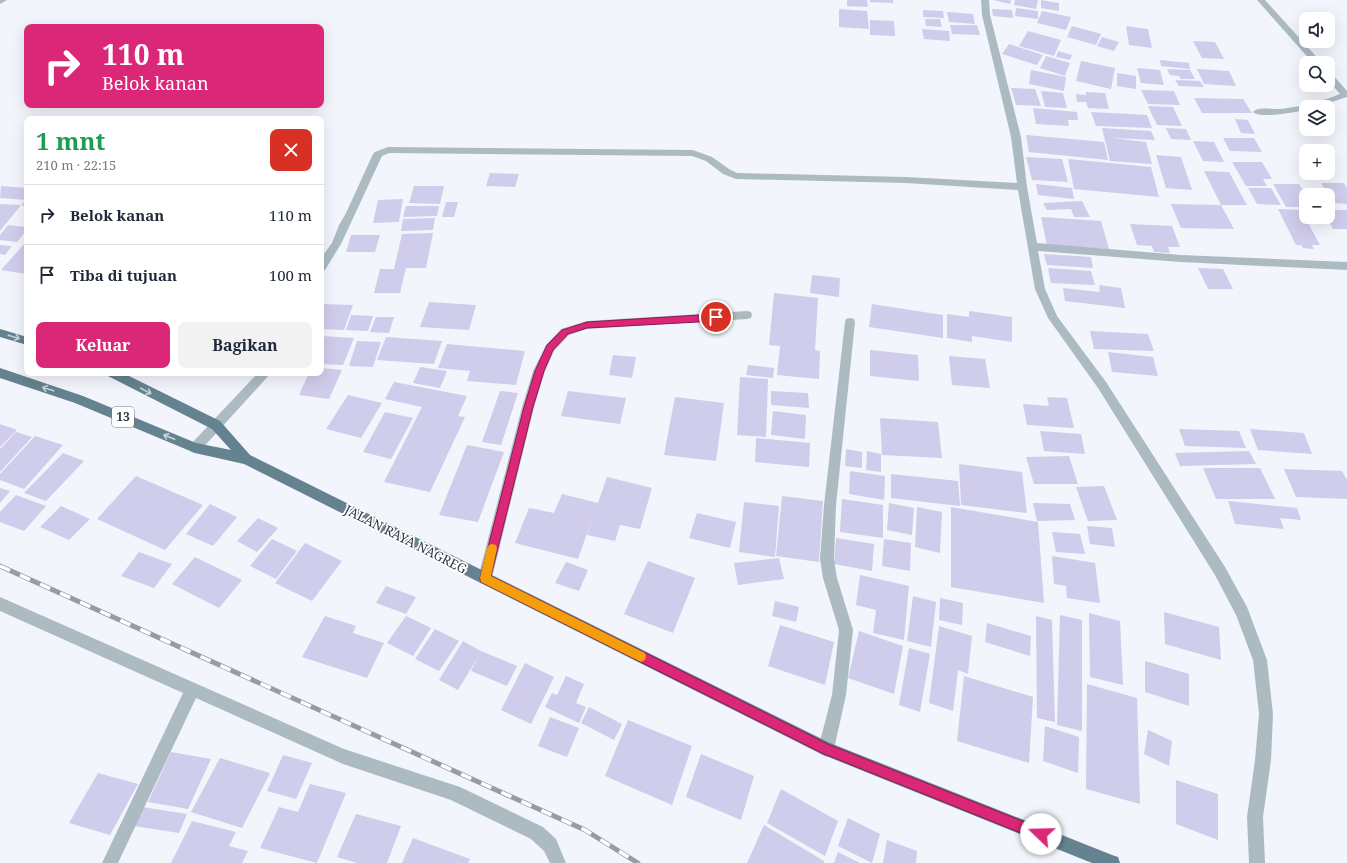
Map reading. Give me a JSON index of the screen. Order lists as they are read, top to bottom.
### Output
{
  "streets": {
    "highway": ["13", "JALAN RAYA NAGREG"]
  },
  "page": {
    "map_buttons": ["+", "−"],
    "turn": ["110 m", "Belok kanan"],
    "heading": ["1 mnt", "210 m · 22:15"],
    "list": [
      {
        "name": "Belok kanan",
        "value": "110 m"
      },
      {
        "name": "Tiba di tujuan",
        "value": "100 m"
      }
    ],
    "buttons": ["Keluar", "Bagikan"]
  }
}
